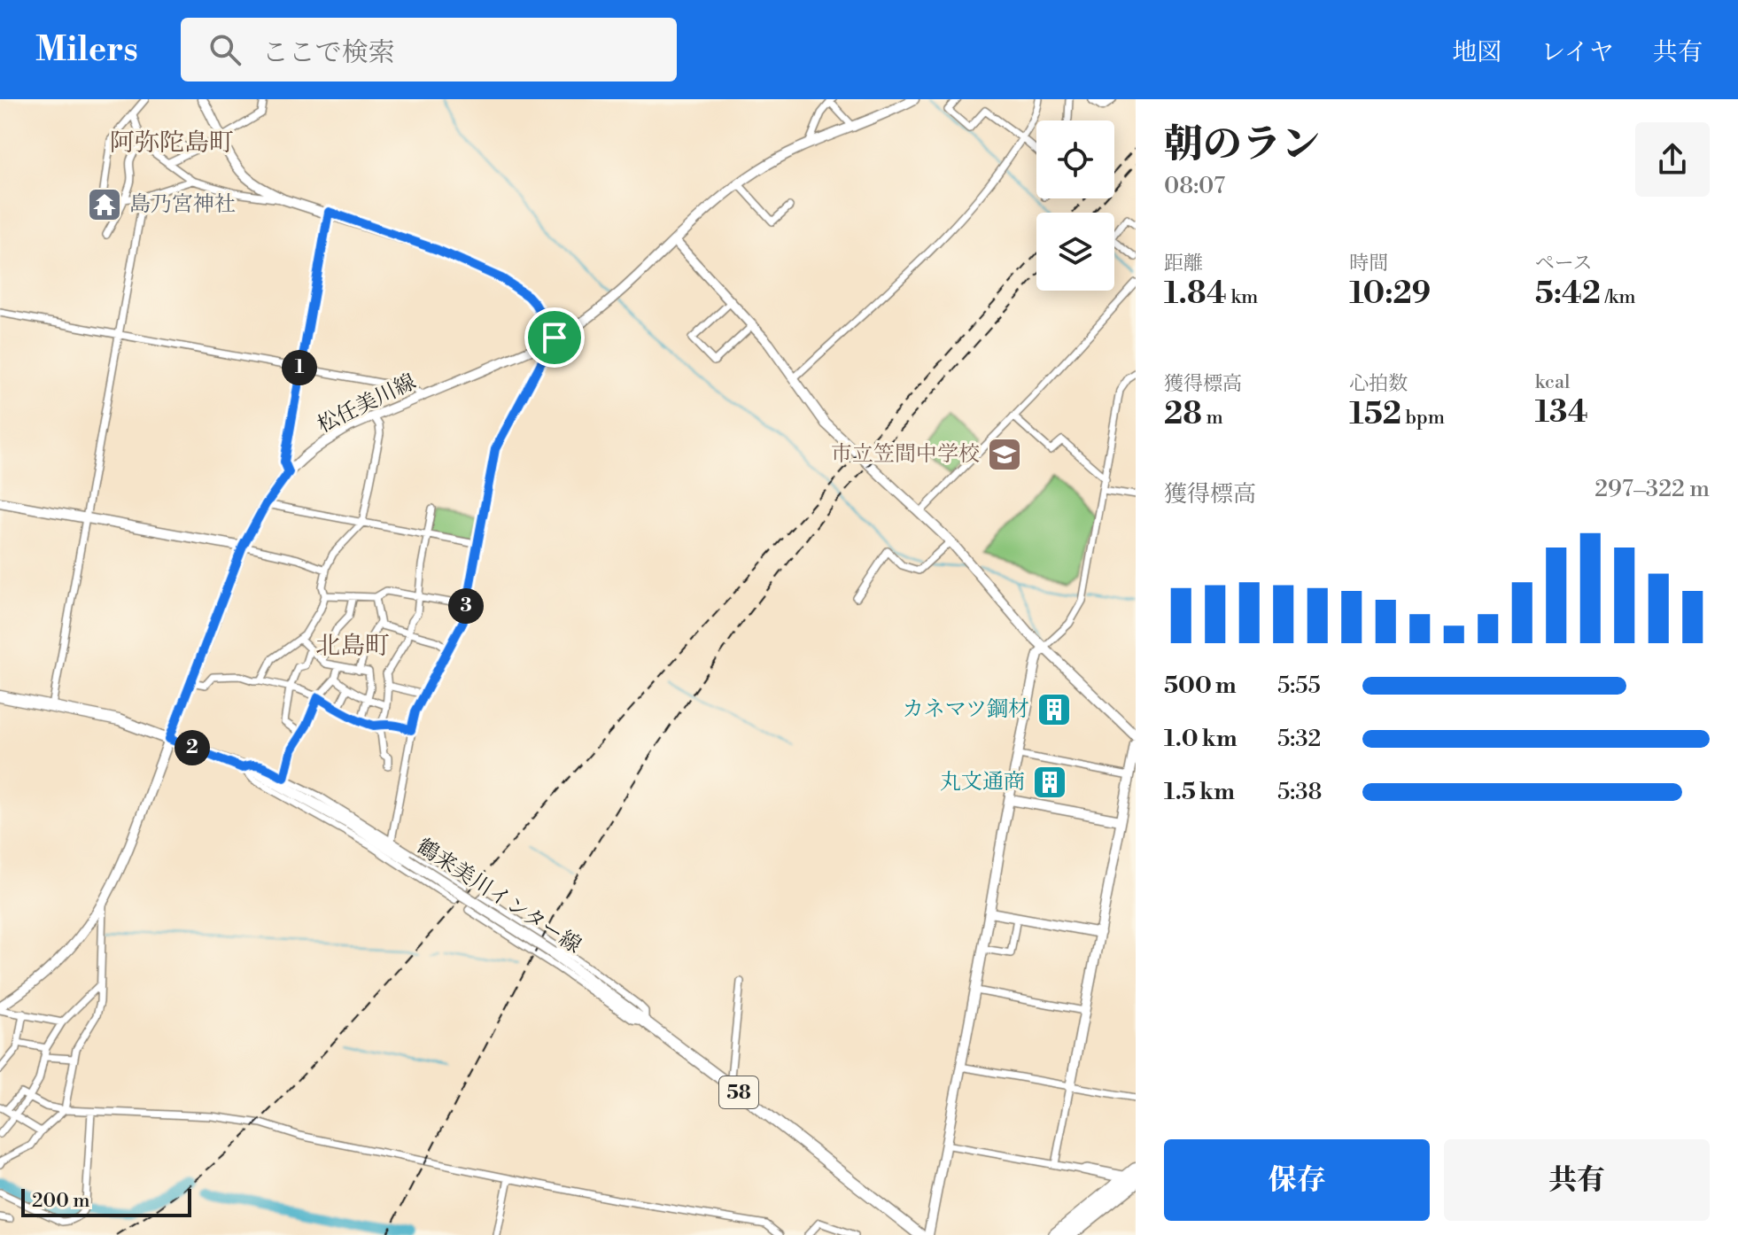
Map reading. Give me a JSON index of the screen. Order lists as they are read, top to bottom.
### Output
{
  "streets": {
    "main road": ["鶴来美川インター線", "58"],
    "street": ["松任美川線"]
  },
  "crossings": [
    ["松任美川線", "鶴来美川インター線"]
  ],
  "districts": ["阿弥陀島町", "北島町"],
  "places": {
    "temple": ["島乃宮神社"],
    "school or university": ["市立笠間中学校"],
    "building": ["カネマツ鋼材", "丸文通商"]
  },
  "scale_bar": "200 m",
  "page": {
    "header": "Milers",
    "search": "ここで検索",
    "nav": ["地図", "レイヤ", "共有"],
    "heading": ["朝のラン", "08:07"],
    "stats": [
      ["距離", "1.84 km"],
      ["時間", "10:29"],
      ["ペース", "5:42 /km"],
      ["獲得標高", "28 m"],
      ["心拍数", "152 bpm"],
      ["kcal", "134"]
    ],
    "pins": ["1", "3", "2"],
    "chart": ["獲得標高", "297–322 m"],
    "list": [
      {
        "name": "500 m",
        "note": "5:55"
      },
      {
        "name": "1.0 km",
        "note": "5:32"
      },
      {
        "name": "1.5 km",
        "note": "5:38"
      }
    ],
    "buttons": ["保存", "共有"],
    "scale": "200 m"
  }
}
